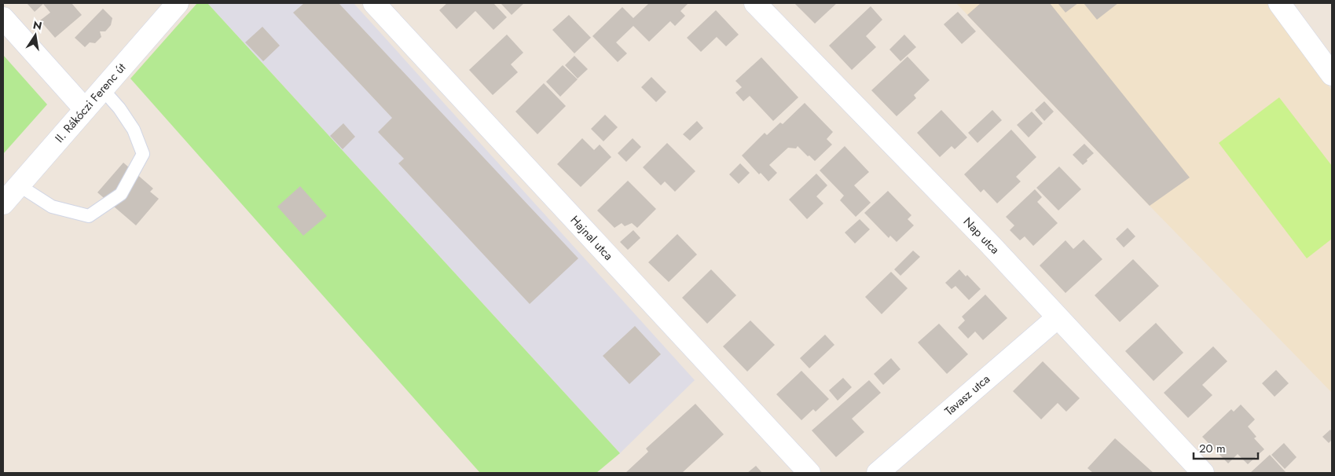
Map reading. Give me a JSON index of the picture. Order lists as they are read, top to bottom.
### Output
{
  "streets": {
    "street": [
      "II. Rákóczi Ferenc út",
      "Nap utca",
      "Hajnal utca",
      "Tavasz utca"
    ]
  },
  "crossings": [
    ["Nap utca", "Tavasz utca"]
  ],
  "scale_bar": "20 m",
  "north": "top"
}
